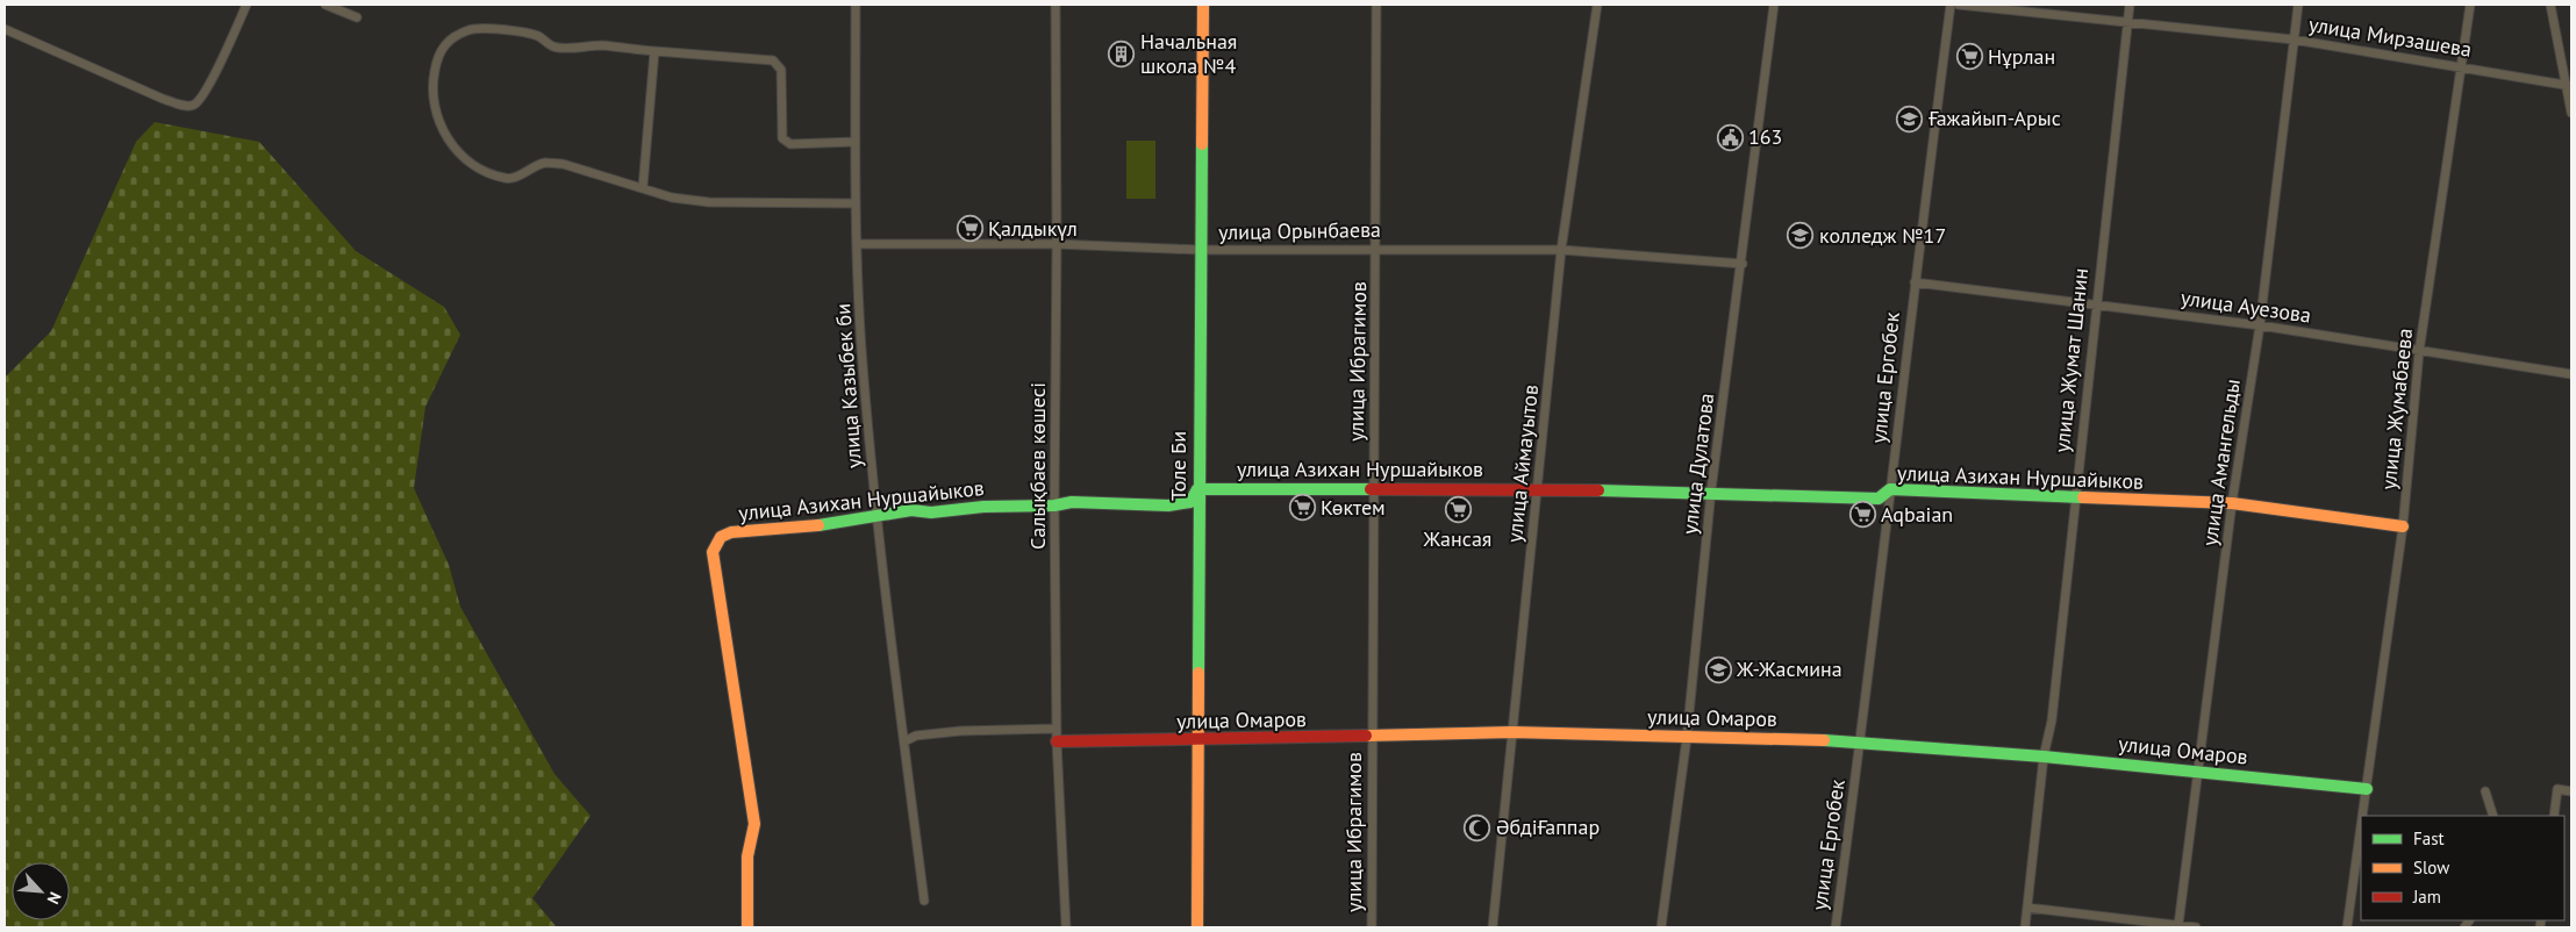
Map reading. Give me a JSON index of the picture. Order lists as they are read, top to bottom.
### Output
{
  "streets": {
    "street": [
      "улица Мирзашева",
      "улица Орынбаева",
      "улица Ауезова",
      "улица Жумат Шанин",
      "улица Ибрагимов",
      "улица Ергобек",
      "улица Казыбек би",
      "улица Жумабаева",
      "улица Амангельды",
      "улица Аймауытов",
      "улица Дулатова",
      "Салықбаев көшесі",
      "Толе Би",
      "улица Азихан Нуршайыков",
      "улица Омаров"
    ]
  },
  "crossings": [
    ["улица Мирзашева", "улица Жумат Шанин"],
    ["улица Мирзашева", "улица Жумабаева"],
    ["улица Мирзашева", "улица Амангельды"],
    ["улица Орынбаева", "улица Ибрагимов"],
    ["улица Орынбаева", "улица Казыбек би"],
    ["улица Орынбаева", "улица Аймауытов"],
    ["улица Орынбаева", "улица Дулатова"],
    ["улица Орынбаева", "Салықбаев көшесі"],
    ["улица Орынбаева", "Толе Би"],
    ["улица Ауезова", "улица Жумат Шанин"],
    ["улица Ауезова", "улица Ергобек"],
    ["улица Ауезова", "улица Жумабаева"],
    ["улица Ауезова", "улица Амангельды"],
    ["улица Жумат Шанин", "улица Азихан Нуршайыков"],
    ["улица Жумат Шанин", "улица Омаров"],
    ["улица Ибрагимов", "улица Азихан Нуршайыков"],
    ["улица Ибрагимов", "улица Омаров"],
    ["улица Ергобек", "улица Азихан Нуршайыков"],
    ["улица Ергобек", "улица Омаров"],
    ["улица Казыбек би", "улица Азихан Нуршайыков"],
    ["улица Жумабаева", "улица Азихан Нуршайыков"],
    ["улица Жумабаева", "улица Омаров"],
    ["улица Амангельды", "улица Азихан Нуршайыков"],
    ["улица Амангельды", "улица Омаров"],
    ["улица Аймауытов", "улица Азихан Нуршайыков"],
    ["улица Аймауытов", "улица Омаров"],
    ["улица Дулатова", "улица Азихан Нуршайыков"],
    ["улица Дулатова", "улица Омаров"],
    ["Салықбаев көшесі", "улица Азихан Нуршайыков"],
    ["Салықбаев көшесі", "улица Омаров"],
    ["Толе Би", "улица Азихан Нуршайыков"],
    ["Толе Би", "улица Омаров"]
  ],
  "places": {
    "building": ["Начальная школа №4"],
    "supermarket": [
      "Нұрлан",
      "Қалдыкүл",
      "Көктем",
      "Жансая",
      "Aqbaian"
    ],
    "school or university": ["Ғажайып-Арыс", "колледж №17", "Ж-Жасмина"],
    "public building": ["163"],
    "mosque": ["ӘбдіҒаппар"]
  },
  "legend": ["Fast", "Slow", "Jam"],
  "north": "bottom right"
}
